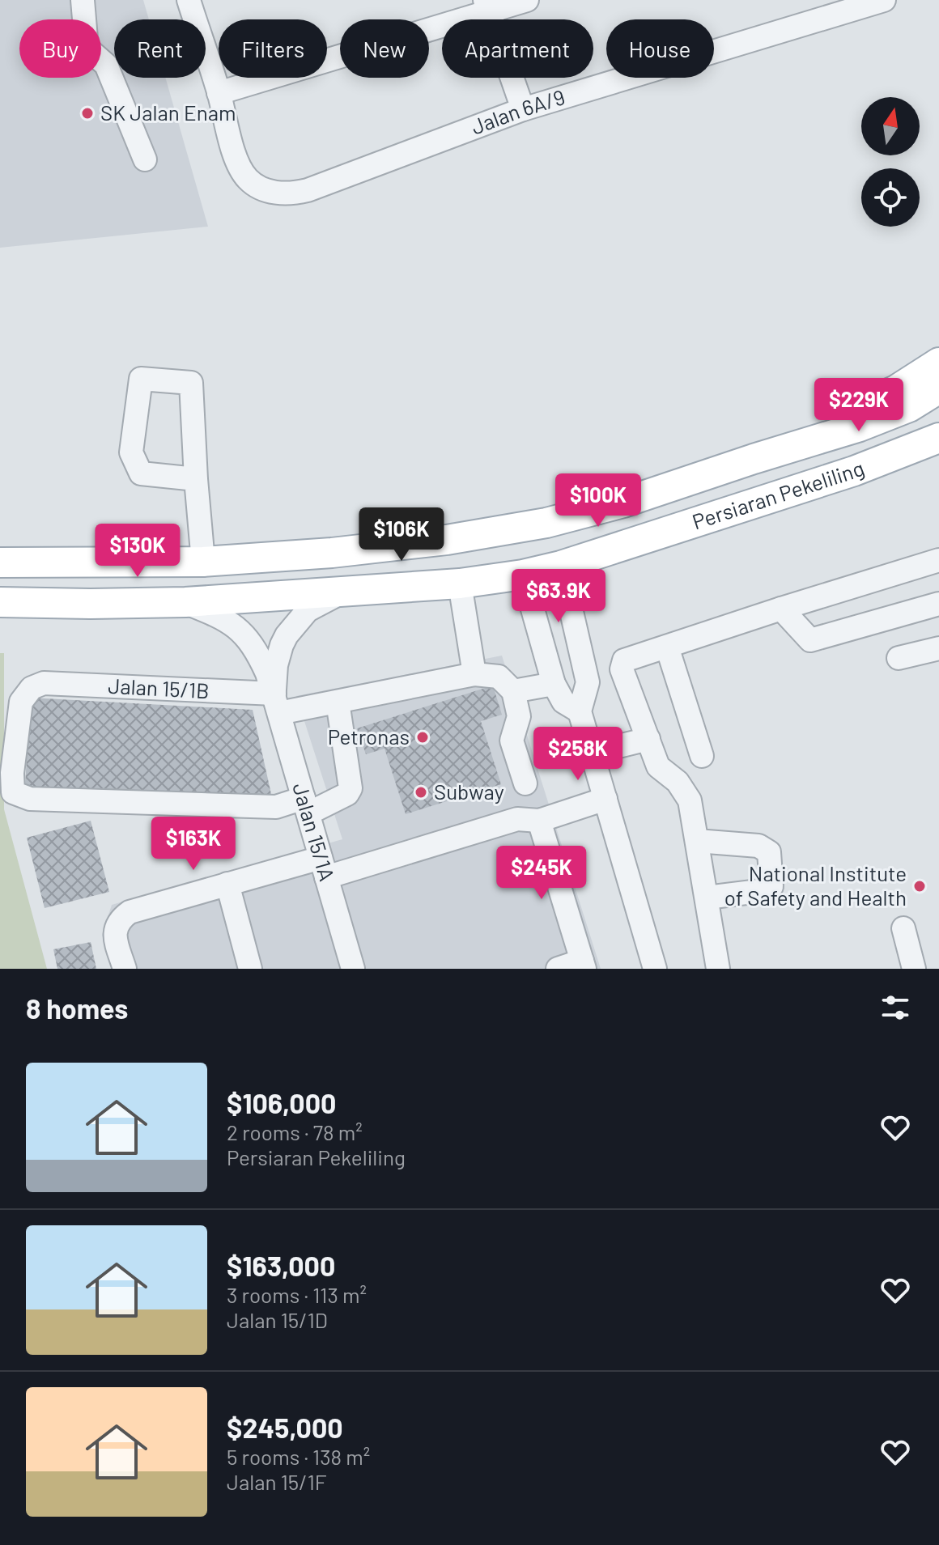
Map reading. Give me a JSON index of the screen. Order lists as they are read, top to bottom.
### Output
{
  "streets": {
    "main road": ["Persiaran Pekeliling"],
    "street": ["Jalan 6A/9", "Jalan 15/1B", "Jalan 15/1A"]
  },
  "crossings": [
    ["Persiaran Pekeliling", "Jalan 15/1A"],
    ["Jalan 15/1B", "Jalan 15/1A"]
  ],
  "places": [
    "SK Jalan Enam",
    "Petronas",
    "Subway",
    "National Institute of Safety and Health"
  ],
  "north": "top",
  "page": {
    "chip": [
      "Buy",
      "Rent",
      "Filters",
      "New",
      "Apartment",
      "House"
    ],
    "price": [
      "$229K",
      "$100K",
      "$106K",
      "$130K",
      "$63.9K",
      "$258K",
      "$163K",
      "$245K"
    ],
    "heading": "8 homes",
    "list": [
      {
        "name": "$106,000",
        "note": "2 rooms · 78 m² · Persiaran Pekeliling"
      },
      {
        "name": "$163,000",
        "note": "3 rooms · 113 m² · Jalan 15/1D"
      },
      {
        "name": "$245,000",
        "note": "5 rooms · 138 m² · Jalan 15/1F"
      }
    ]
  }
}
